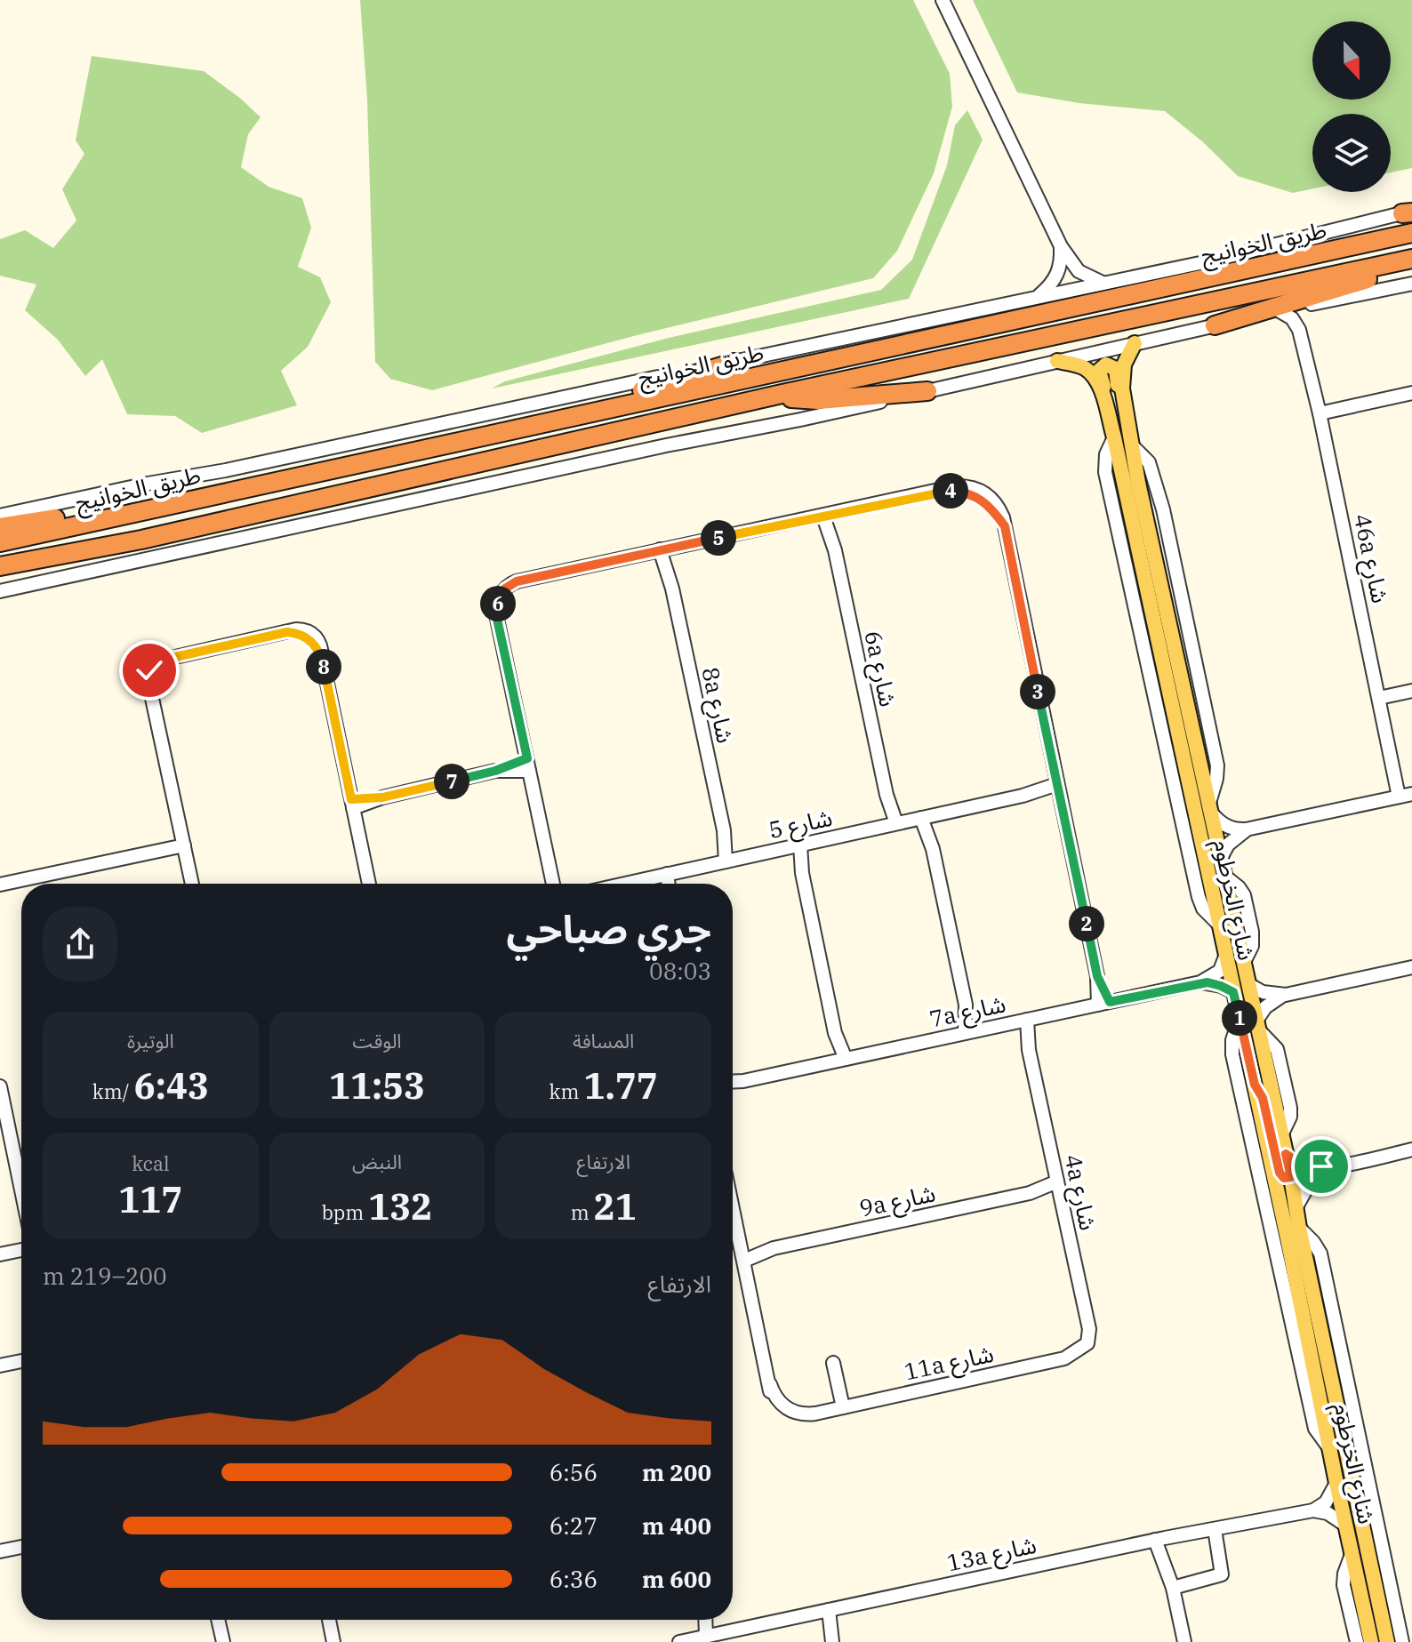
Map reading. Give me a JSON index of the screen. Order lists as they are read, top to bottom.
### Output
{
  "streets": {
    "highway": ["طريق الخوانيج"],
    "main road": ["شارع الخرطوم"],
    "street": [
      "46a شارع",
      "6a شارع",
      "8a شارع",
      "شارع 5",
      "7a شارع",
      "4a شارع",
      "9a شارع",
      "11a شارع",
      "13a شارع"
    ]
  },
  "crossings": [
    ["6a شارع", "شارع 5"],
    ["8a شارع", "شارع 5"],
    ["شارع الخرطوم", "7a شارع"],
    ["7a شارع", "4a شارع"],
    ["4a شارع", "9a شارع"],
    ["4a شارع", "11a شارع"],
    ["9a شارع", "11a شارع"]
  ],
  "north": "bottom",
  "page": {
    "pins": [
      "4",
      "5",
      "6",
      "8",
      "3",
      "7",
      "2",
      "1"
    ],
    "heading": ["جري صباحي", "08:03"],
    "stats": [
      ["المسافة", "1.77 km"],
      ["الوقت", "11:53"],
      ["الوتيرة", "6:43 /km"],
      ["الارتفاع", "21 m"],
      ["النبض", "132 bpm"],
      ["kcal", "117"]
    ],
    "chart": ["الارتفاع", "200–219 m"],
    "list": [
      {
        "name": "200 m",
        "note": "6:56"
      },
      {
        "name": "400 m",
        "note": "6:27"
      },
      {
        "name": "600 m",
        "note": "6:36"
      }
    ]
  }
}
